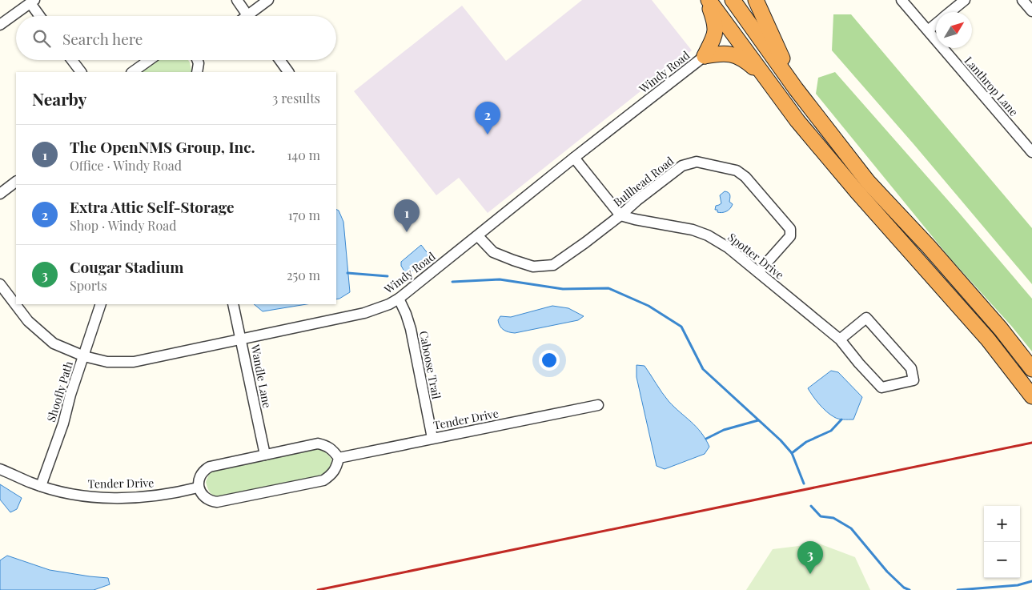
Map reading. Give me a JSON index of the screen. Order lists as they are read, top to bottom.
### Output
{
  "streets": {
    "street": [
      "Windy Road",
      "Lanthrop Lane",
      "Bullhead Road",
      "Spotter Drive",
      "Caboose Trail",
      "Wandle Lane",
      "Shoofly Path",
      "Tender Drive"
    ]
  },
  "crossings": [
    ["Windy Road", "Bullhead Road"],
    ["Windy Road", "Caboose Trail"],
    ["Windy Road", "Wandle Lane"],
    ["Windy Road", "Shoofly Path"],
    ["Bullhead Road", "Spotter Drive"],
    ["Caboose Trail", "Tender Drive"],
    ["Shoofly Path", "Tender Drive"]
  ],
  "north": "top right",
  "page": {
    "search": "Search here",
    "heading": ["Nearby", "3 results"],
    "pins": ["2", "1", "3"],
    "list": [
      {
        "mark": "1",
        "name": "The OpenNMS Group, Inc.",
        "note": "Office · Windy Road",
        "value": "140 m"
      },
      {
        "mark": "2",
        "name": "Extra Attic Self-Storage",
        "note": "Shop · Windy Road",
        "value": "170 m"
      },
      {
        "mark": "3",
        "name": "Cougar Stadium",
        "note": "Sports",
        "value": "250 m"
      }
    ],
    "map_buttons": ["+", "−"]
  }
}
